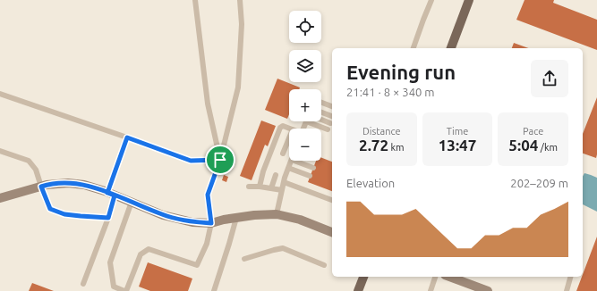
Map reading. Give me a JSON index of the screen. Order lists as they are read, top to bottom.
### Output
{
  "page": {
    "map_buttons": ["+", "−"],
    "heading": ["Evening run", "21:41 · 8 × 340 m"],
    "stats": [
      ["Distance", "2.72 km"],
      ["Time", "13:47"],
      ["Pace", "5:04 /km"]
    ],
    "chart": ["Elevation", "202–209 m"]
  }
}
